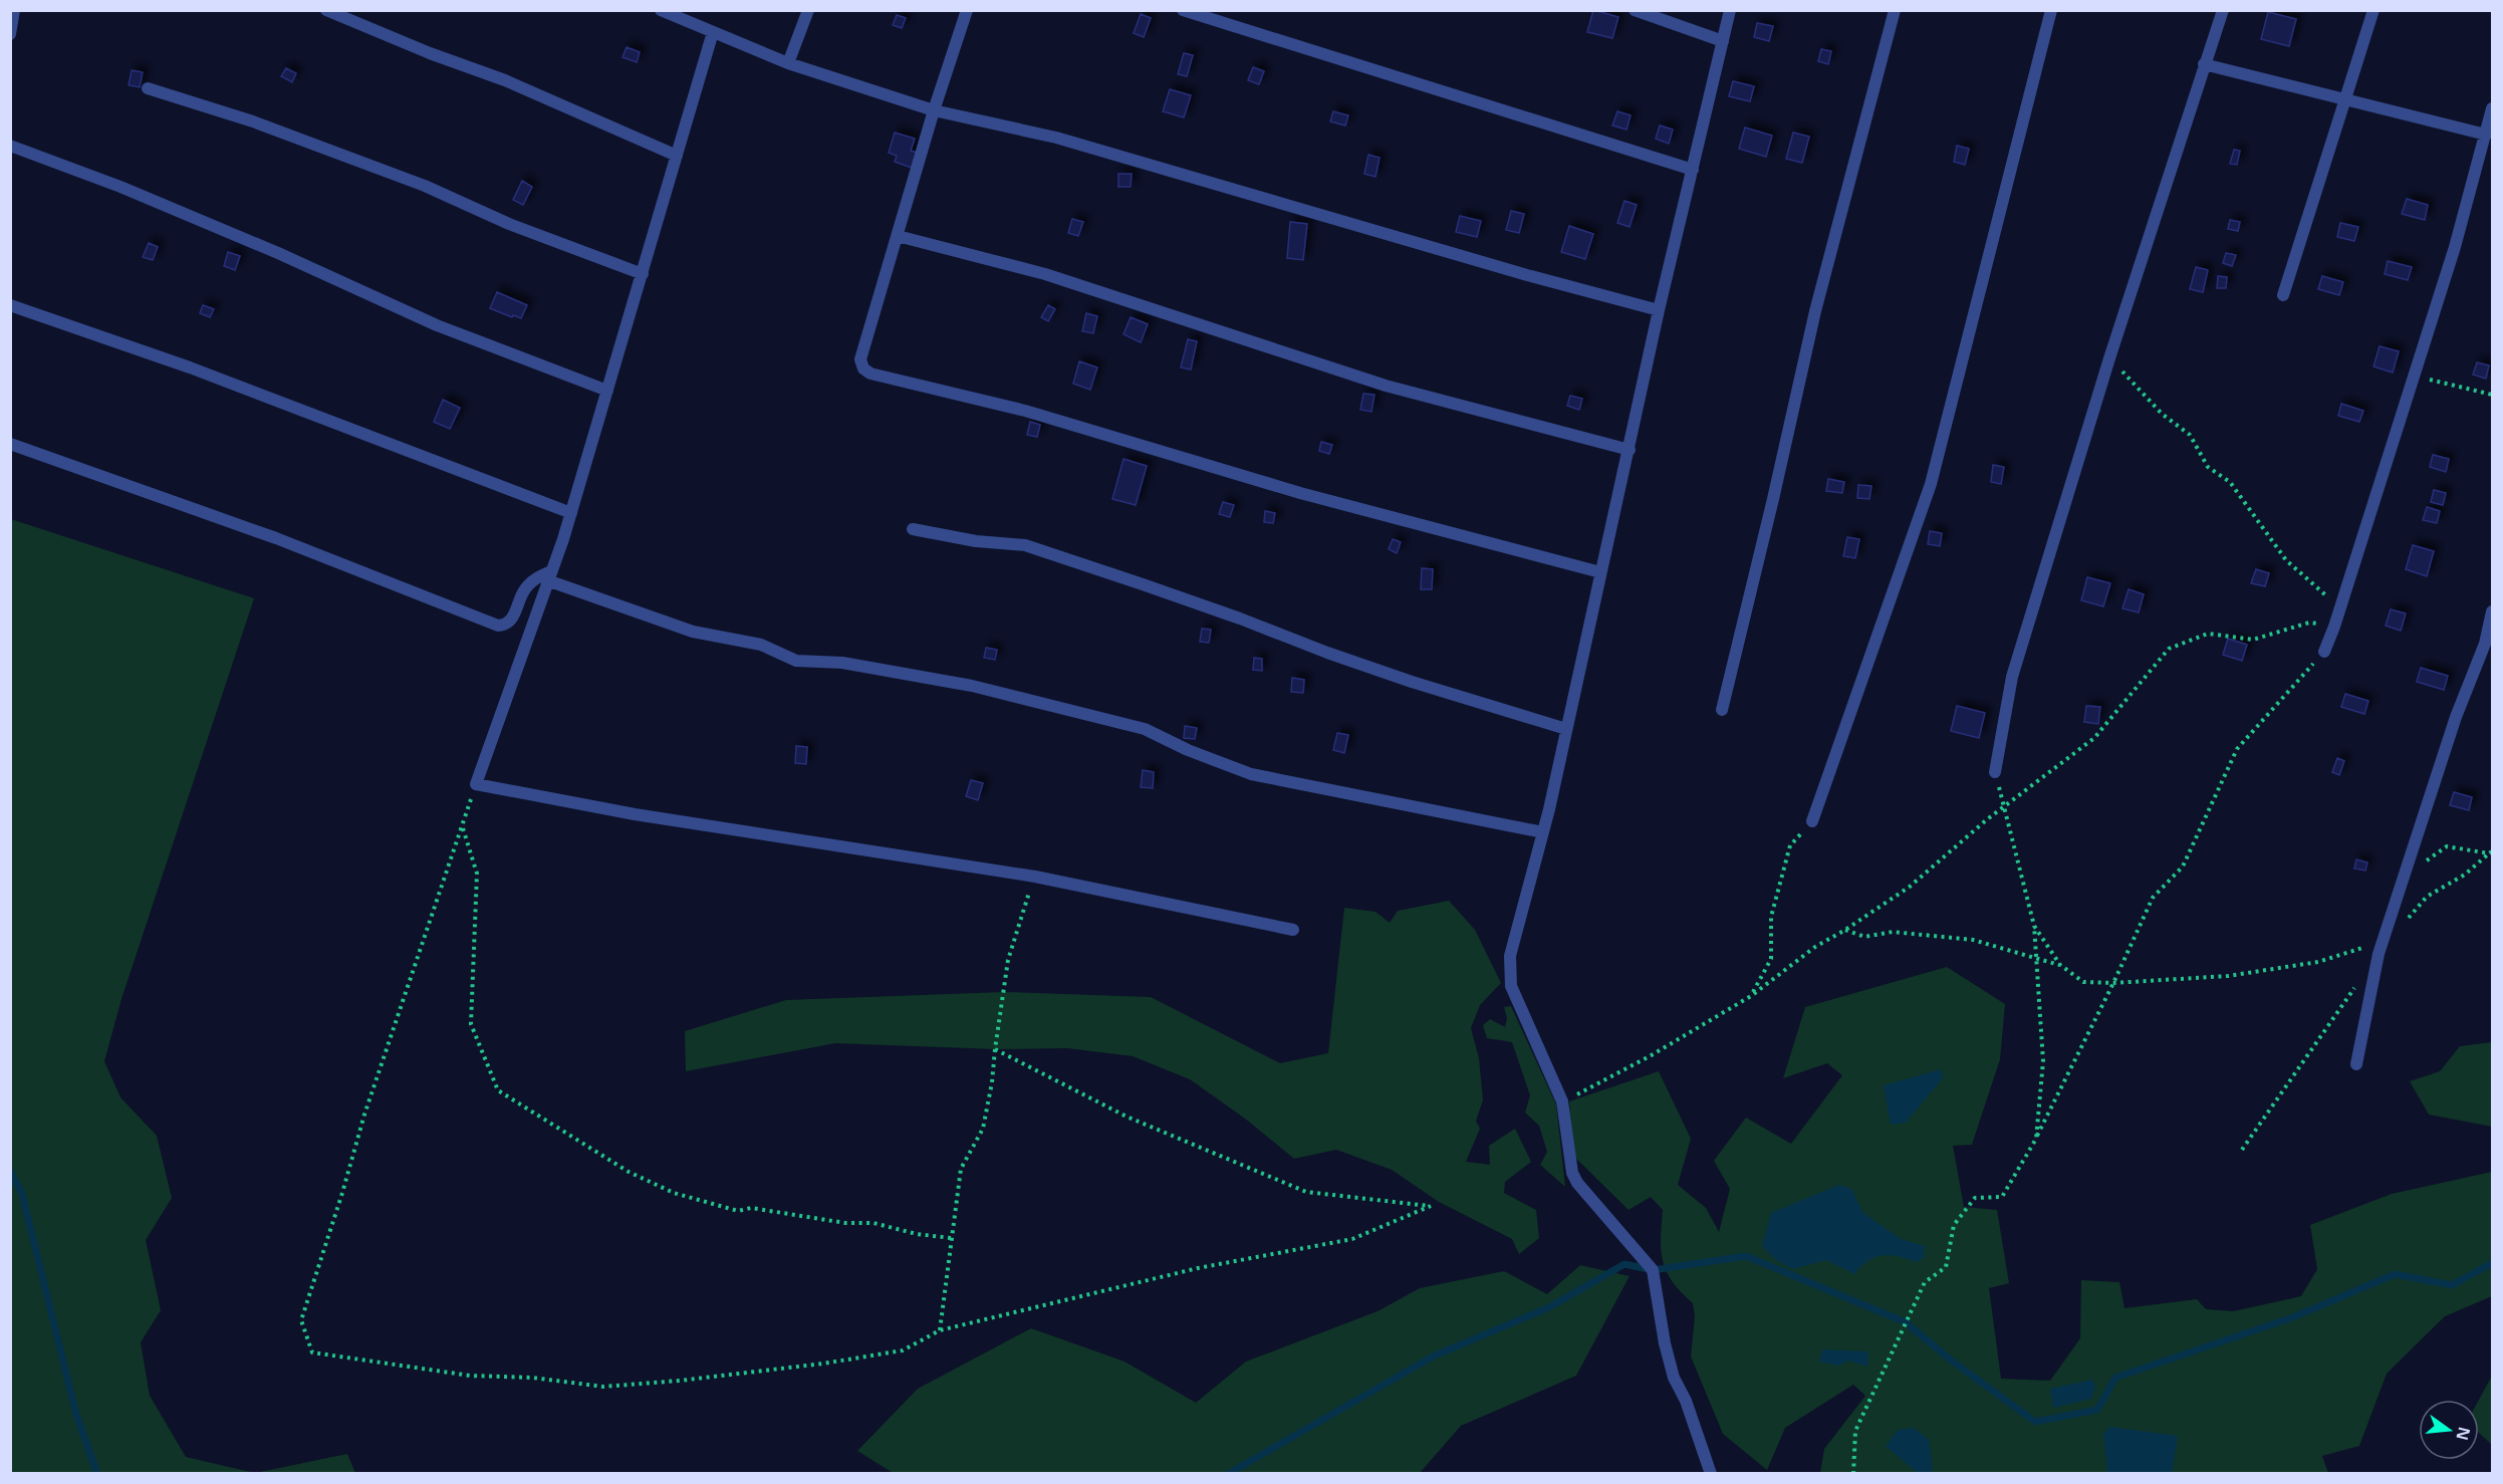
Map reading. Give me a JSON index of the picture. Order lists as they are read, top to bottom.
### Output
{
  "north": "right"
}
